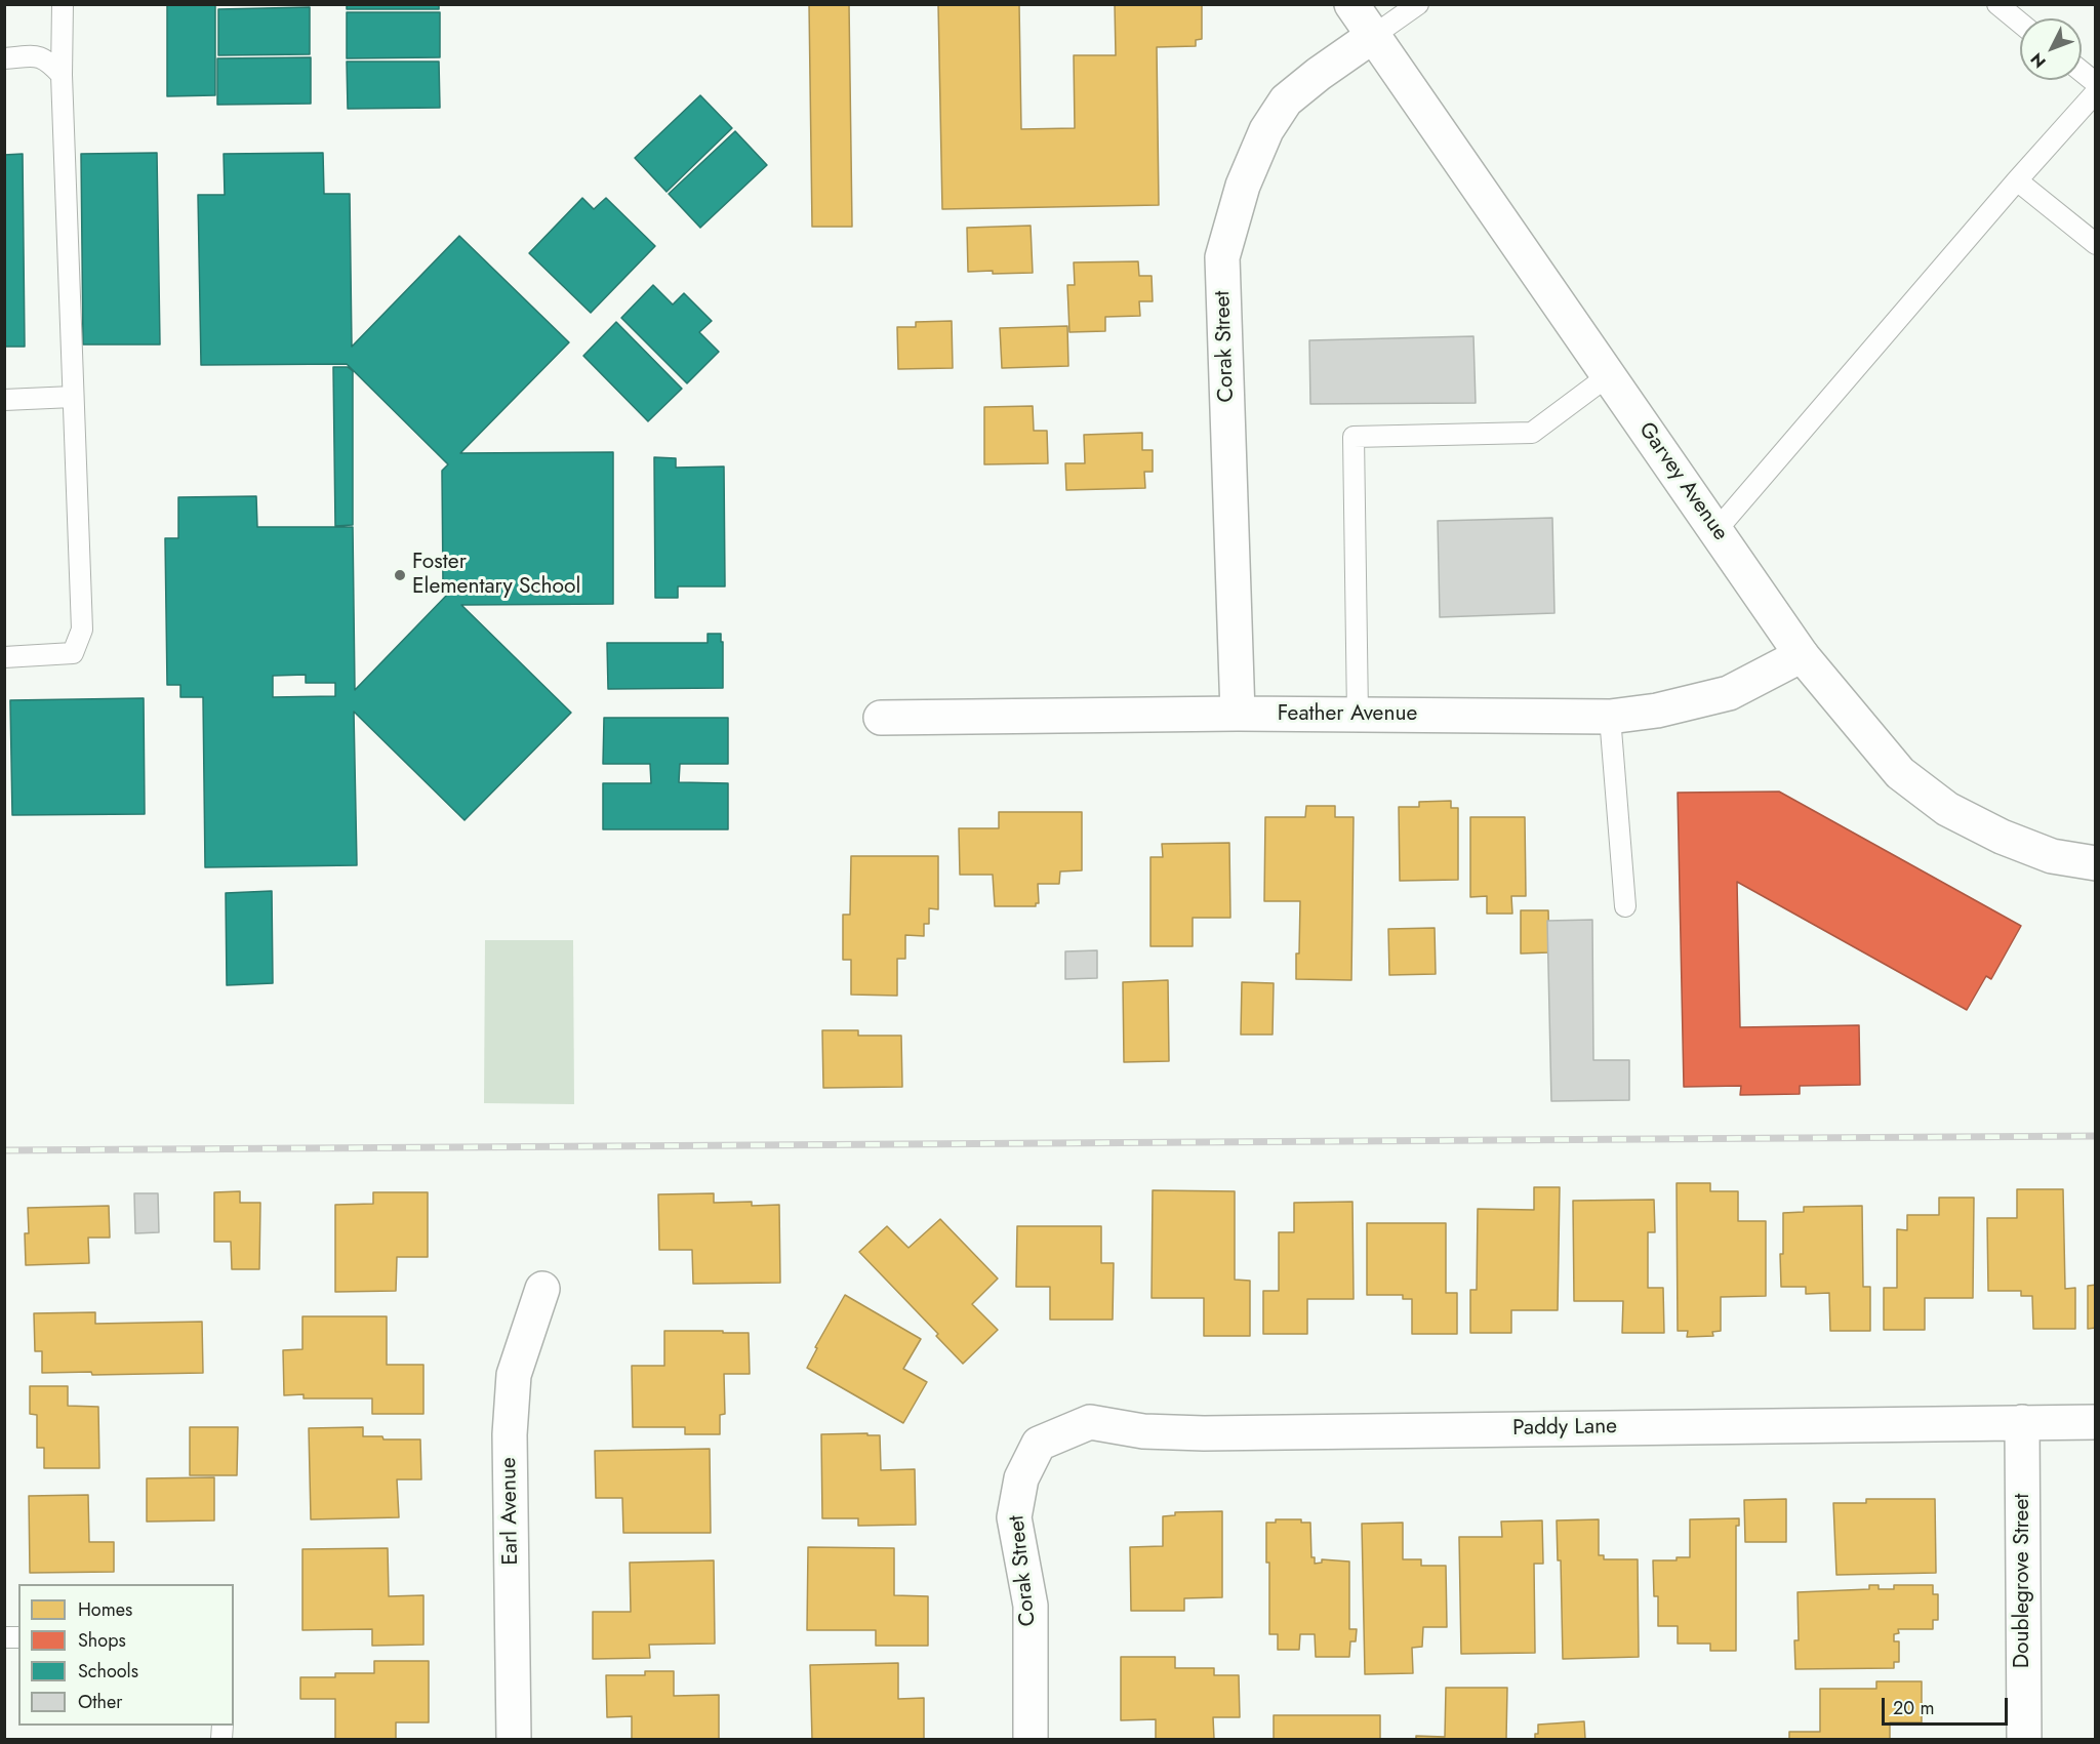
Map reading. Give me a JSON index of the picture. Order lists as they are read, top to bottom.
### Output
{
  "streets": {
    "street": [
      "Corak Street",
      "Garvey Avenue",
      "Feather Avenue",
      "Paddy Lane",
      "Earl Avenue",
      "Doublegrove Street"
    ]
  },
  "crossings": [
    ["Corak Street", "Garvey Avenue"],
    ["Corak Street", "Feather Avenue"],
    ["Corak Street", "Paddy Lane"],
    ["Garvey Avenue", "Feather Avenue"],
    ["Paddy Lane", "Doublegrove Street"]
  ],
  "places": ["Foster Elementary School"],
  "legend": [
    "Homes",
    "Shops",
    "Schools",
    "Other"
  ],
  "scale_bar": "20 m",
  "north": "bottom left"
}
